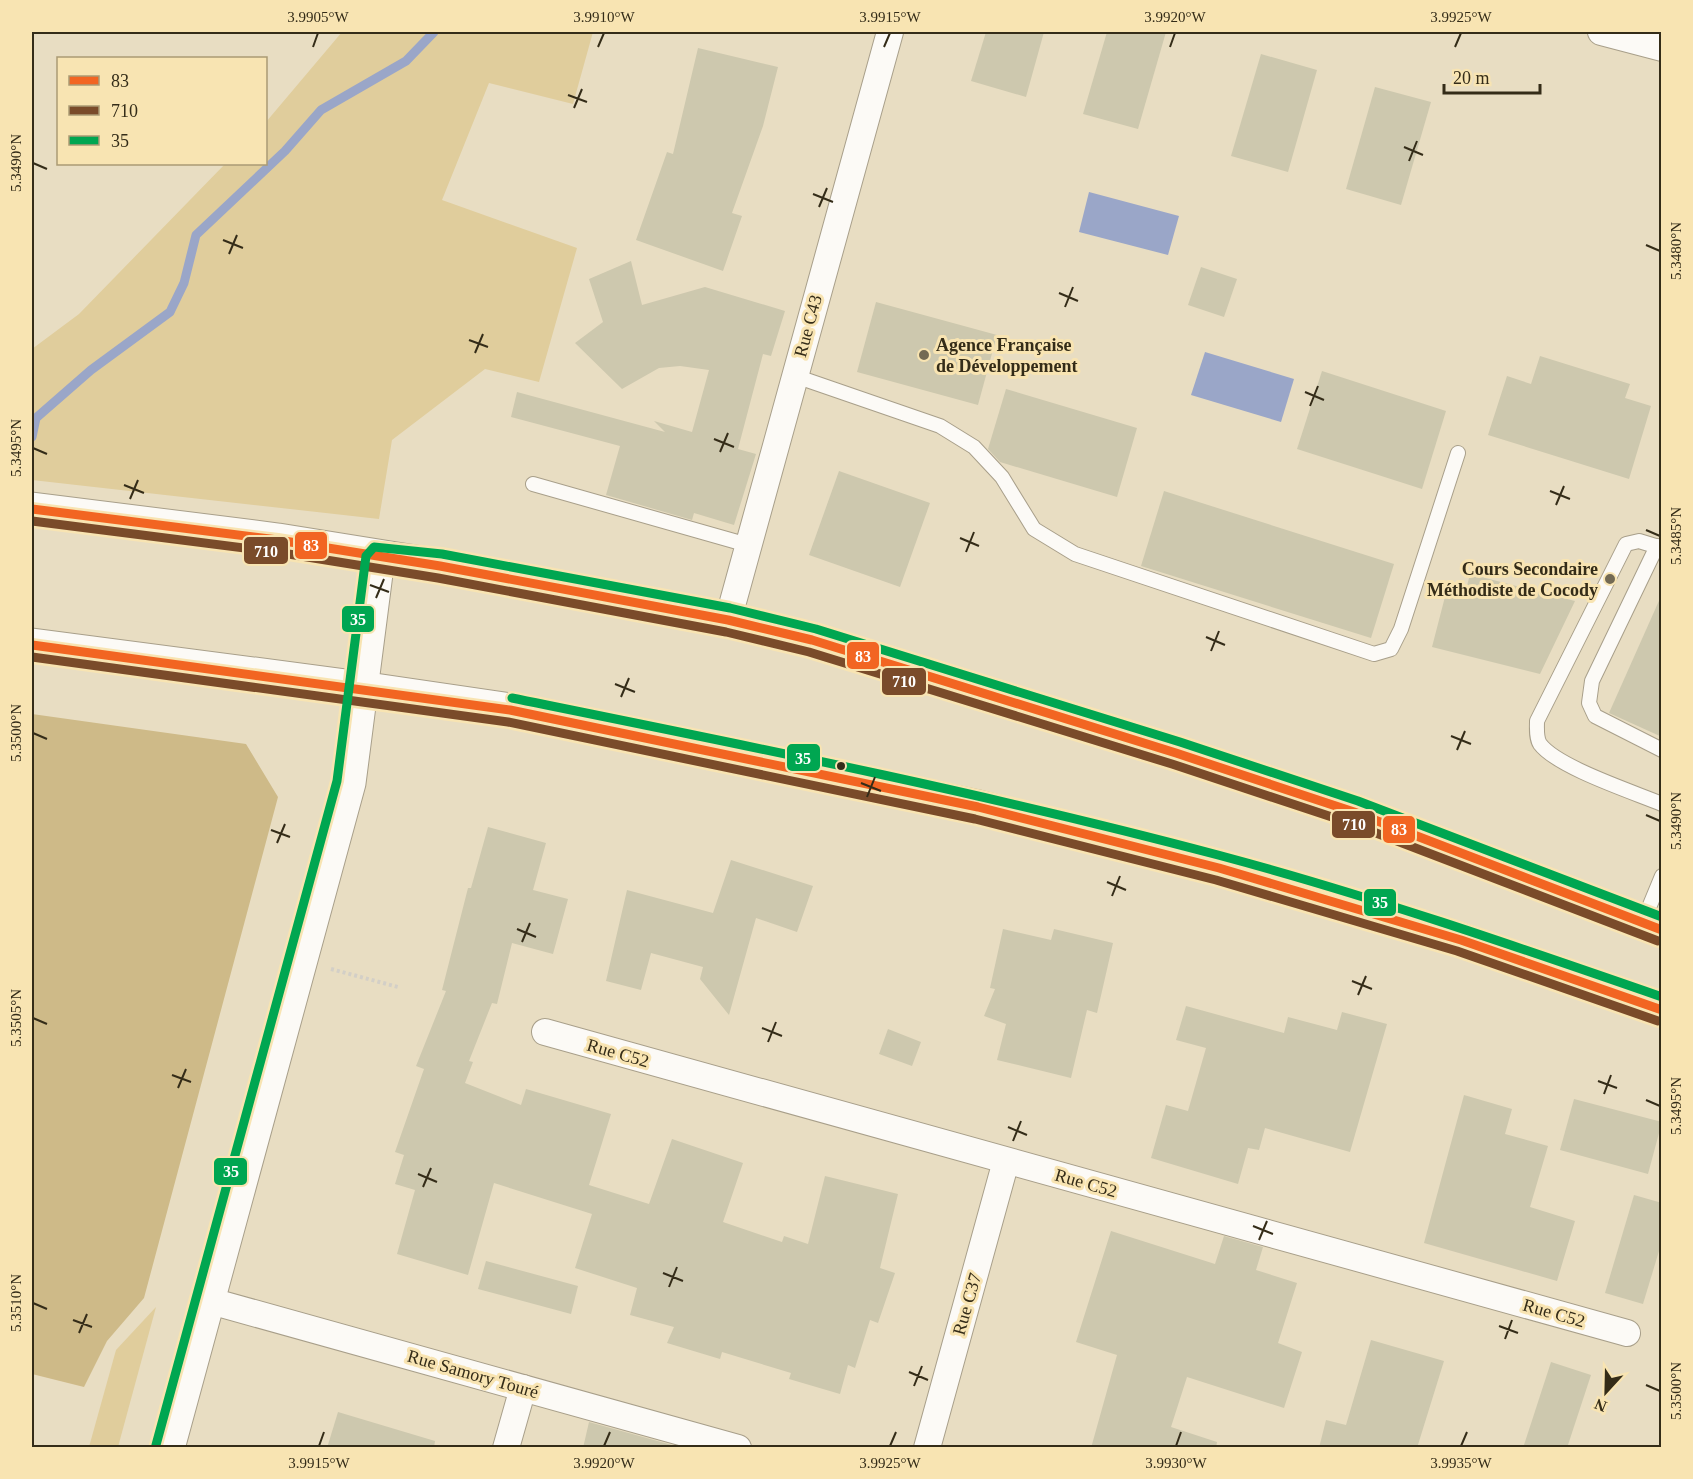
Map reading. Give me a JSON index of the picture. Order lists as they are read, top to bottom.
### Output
{
  "streets": {
    "street": [
      "Rue C43",
      "Rue C52",
      "Rue C37",
      "Rue Samory Touré"
    ]
  },
  "crossings": [
    ["Rue C52", "Rue C37"]
  ],
  "places": ["Agence Française de Développement", "Cours Secondaire Méthodiste de Cocody"],
  "lines": ["transit line 83", "transit line 710", "transit line 35"],
  "legend": ["83", "710", "35"],
  "scale_bar": "20 m",
  "north": "bottom",
  "coordinates": [
    "3.9905°W",
    "3.9910°W",
    "3.9915°W",
    "3.9920°W",
    "3.9925°W",
    "5.3490°N",
    "5.3480°N",
    "5.3495°N",
    "5.3485°N",
    "5.3500°N",
    "5.3505°N",
    "5.3510°N",
    "3.9930°W",
    "3.9935°W"
  ]
}
